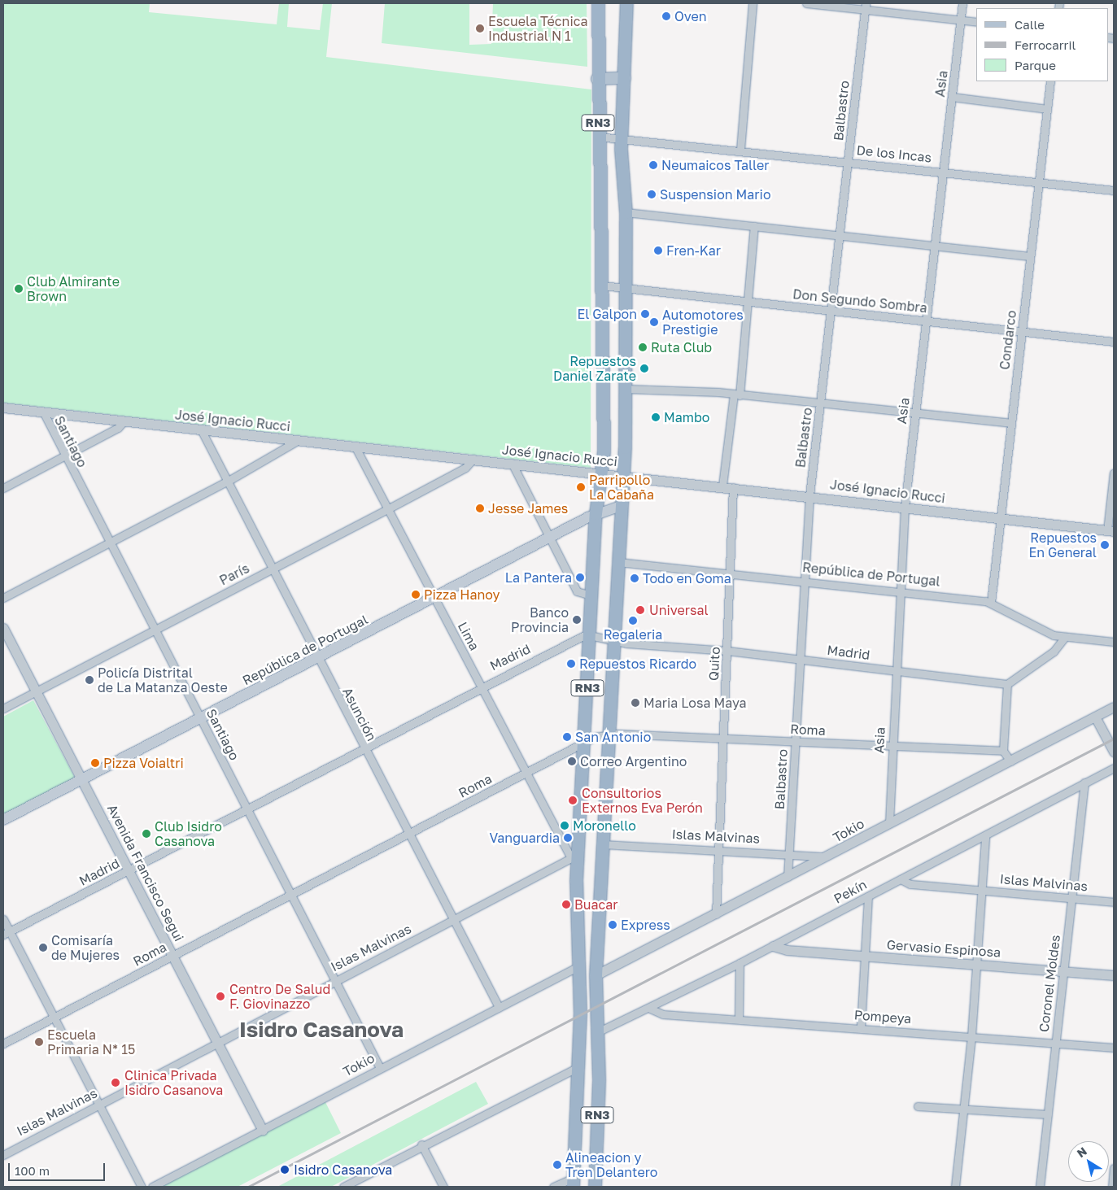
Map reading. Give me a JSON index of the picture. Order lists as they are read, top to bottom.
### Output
{
  "streets": {
    "highway": ["RN3"],
    "main road": ["República de Portugal"],
    "street": [
      "Asia",
      "Balbastro",
      "De los Incas",
      "Don Segundo Sombra",
      "Condarco",
      "José Ignacio Rucci",
      "Santiago",
      "París",
      "Lima",
      "Madrid",
      "Quito",
      "Asunción",
      "Roma",
      "Tokio",
      "Islas Malvinas",
      "Avenida Francisco Segui",
      "Pekín",
      "Gervasio Espinosa",
      "Coronel Moldes",
      "Pompeya"
    ]
  },
  "crossings": [
    ["Asia", "De los Incas"],
    ["Asia", "Don Segundo Sombra"],
    ["Asia", "José Ignacio Rucci"],
    ["Asia", "República de Portugal"],
    ["Asia", "Madrid"],
    ["Asia", "Roma"],
    ["Asia", "Tokio"],
    ["Balbastro", "De los Incas"],
    ["Balbastro", "Don Segundo Sombra"],
    ["Balbastro", "José Ignacio Rucci"],
    ["Balbastro", "República de Portugal"],
    ["Balbastro", "Madrid"],
    ["Balbastro", "Roma"],
    ["Balbastro", "Tokio"],
    ["Balbastro", "Islas Malvinas"],
    ["RN3", "De los Incas"],
    ["RN3", "Don Segundo Sombra"],
    ["RN3", "José Ignacio Rucci"],
    ["RN3", "República de Portugal"],
    ["RN3", "Lima"],
    ["RN3", "Madrid"],
    ["RN3", "Roma"],
    ["RN3", "Tokio"],
    ["RN3", "Islas Malvinas"],
    ["RN3", "Pekín"],
    ["De los Incas", "Condarco"],
    ["Don Segundo Sombra", "Condarco"],
    ["Condarco", "José Ignacio Rucci"],
    ["Condarco", "República de Portugal"],
    ["José Ignacio Rucci", "Santiago"],
    ["José Ignacio Rucci", "París"],
    ["José Ignacio Rucci", "Lima"],
    ["José Ignacio Rucci", "Quito"],
    ["José Ignacio Rucci", "Asunción"],
    ["Santiago", "París"],
    ["Santiago", "República de Portugal"],
    ["Santiago", "Madrid"],
    ["Santiago", "Roma"],
    ["Santiago", "Tokio"],
    ["Santiago", "Islas Malvinas"],
    ["París", "Lima"],
    ["París", "Asunción"],
    ["París", "Avenida Francisco Segui"],
    ["República de Portugal", "Lima"],
    ["República de Portugal", "Quito"],
    ["República de Portugal", "Asunción"],
    ["República de Portugal", "Avenida Francisco Segui"],
    ["Lima", "Madrid"],
    ["Lima", "Roma"],
    ["Lima", "Islas Malvinas"],
    ["Madrid", "Quito"],
    ["Madrid", "Asunción"],
    ["Madrid", "Avenida Francisco Segui"],
    ["Quito", "Roma"],
    ["Quito", "Tokio"],
    ["Quito", "Islas Malvinas"],
    ["Asunción", "Roma"],
    ["Asunción", "Tokio"],
    ["Asunción", "Islas Malvinas"],
    ["Roma", "Avenida Francisco Segui"],
    ["Tokio", "Islas Malvinas"],
    ["Tokio", "Avenida Francisco Segui"],
    ["Islas Malvinas", "Avenida Francisco Segui"],
    ["Islas Malvinas", "Pekín"],
    ["Islas Malvinas", "Coronel Moldes"],
    ["Pekín", "Gervasio Espinosa"],
    ["Pekín", "Coronel Moldes"],
    ["Pekín", "Pompeya"],
    ["Gervasio Espinosa", "Coronel Moldes"],
    ["Coronel Moldes", "Pompeya"]
  ],
  "districts": ["Isidro Casanova"],
  "places": [
    "Oven",
    "Escuela Técnica Industrial N 1",
    "Neumaicos Taller",
    "Suspension Mario",
    "Fren-Kar",
    "Club Almirante Brown",
    "El Galpon",
    "Automotores Prestigie",
    "Ruta Club",
    "Repuestos Daniel Zarate",
    "Mambo",
    "Parripollo La Cabaña",
    "Jesse James",
    "Repuestos En General",
    "La Pantera",
    "Todo en Goma",
    "Pizza Hanoy",
    "Universal",
    "Banco Provincia",
    "Regaleria",
    "Repuestos Ricardo",
    "Policía Distrital de La Matanza Oeste",
    "Maria Losa Maya",
    "San Antonio",
    "Correo Argentino",
    "Pizza Voialtri",
    "Consultorios Externos Eva Perón",
    "Moronello",
    "Club Isidro Casanova",
    "Vanguardia",
    "Buacar",
    "Express",
    "Comisaría de Mujeres",
    "Centro De Salud F. Giovinazzo",
    "Escuela Primaria N* 15",
    "Clinica Privada Isidro Casanova",
    "Alineacion y Tren Delantero",
    "Isidro Casanova"
  ],
  "legend": ["Calle", "Ferrocarril", "Parque"],
  "scale_bar": "100 m",
  "north": "top left"
}
